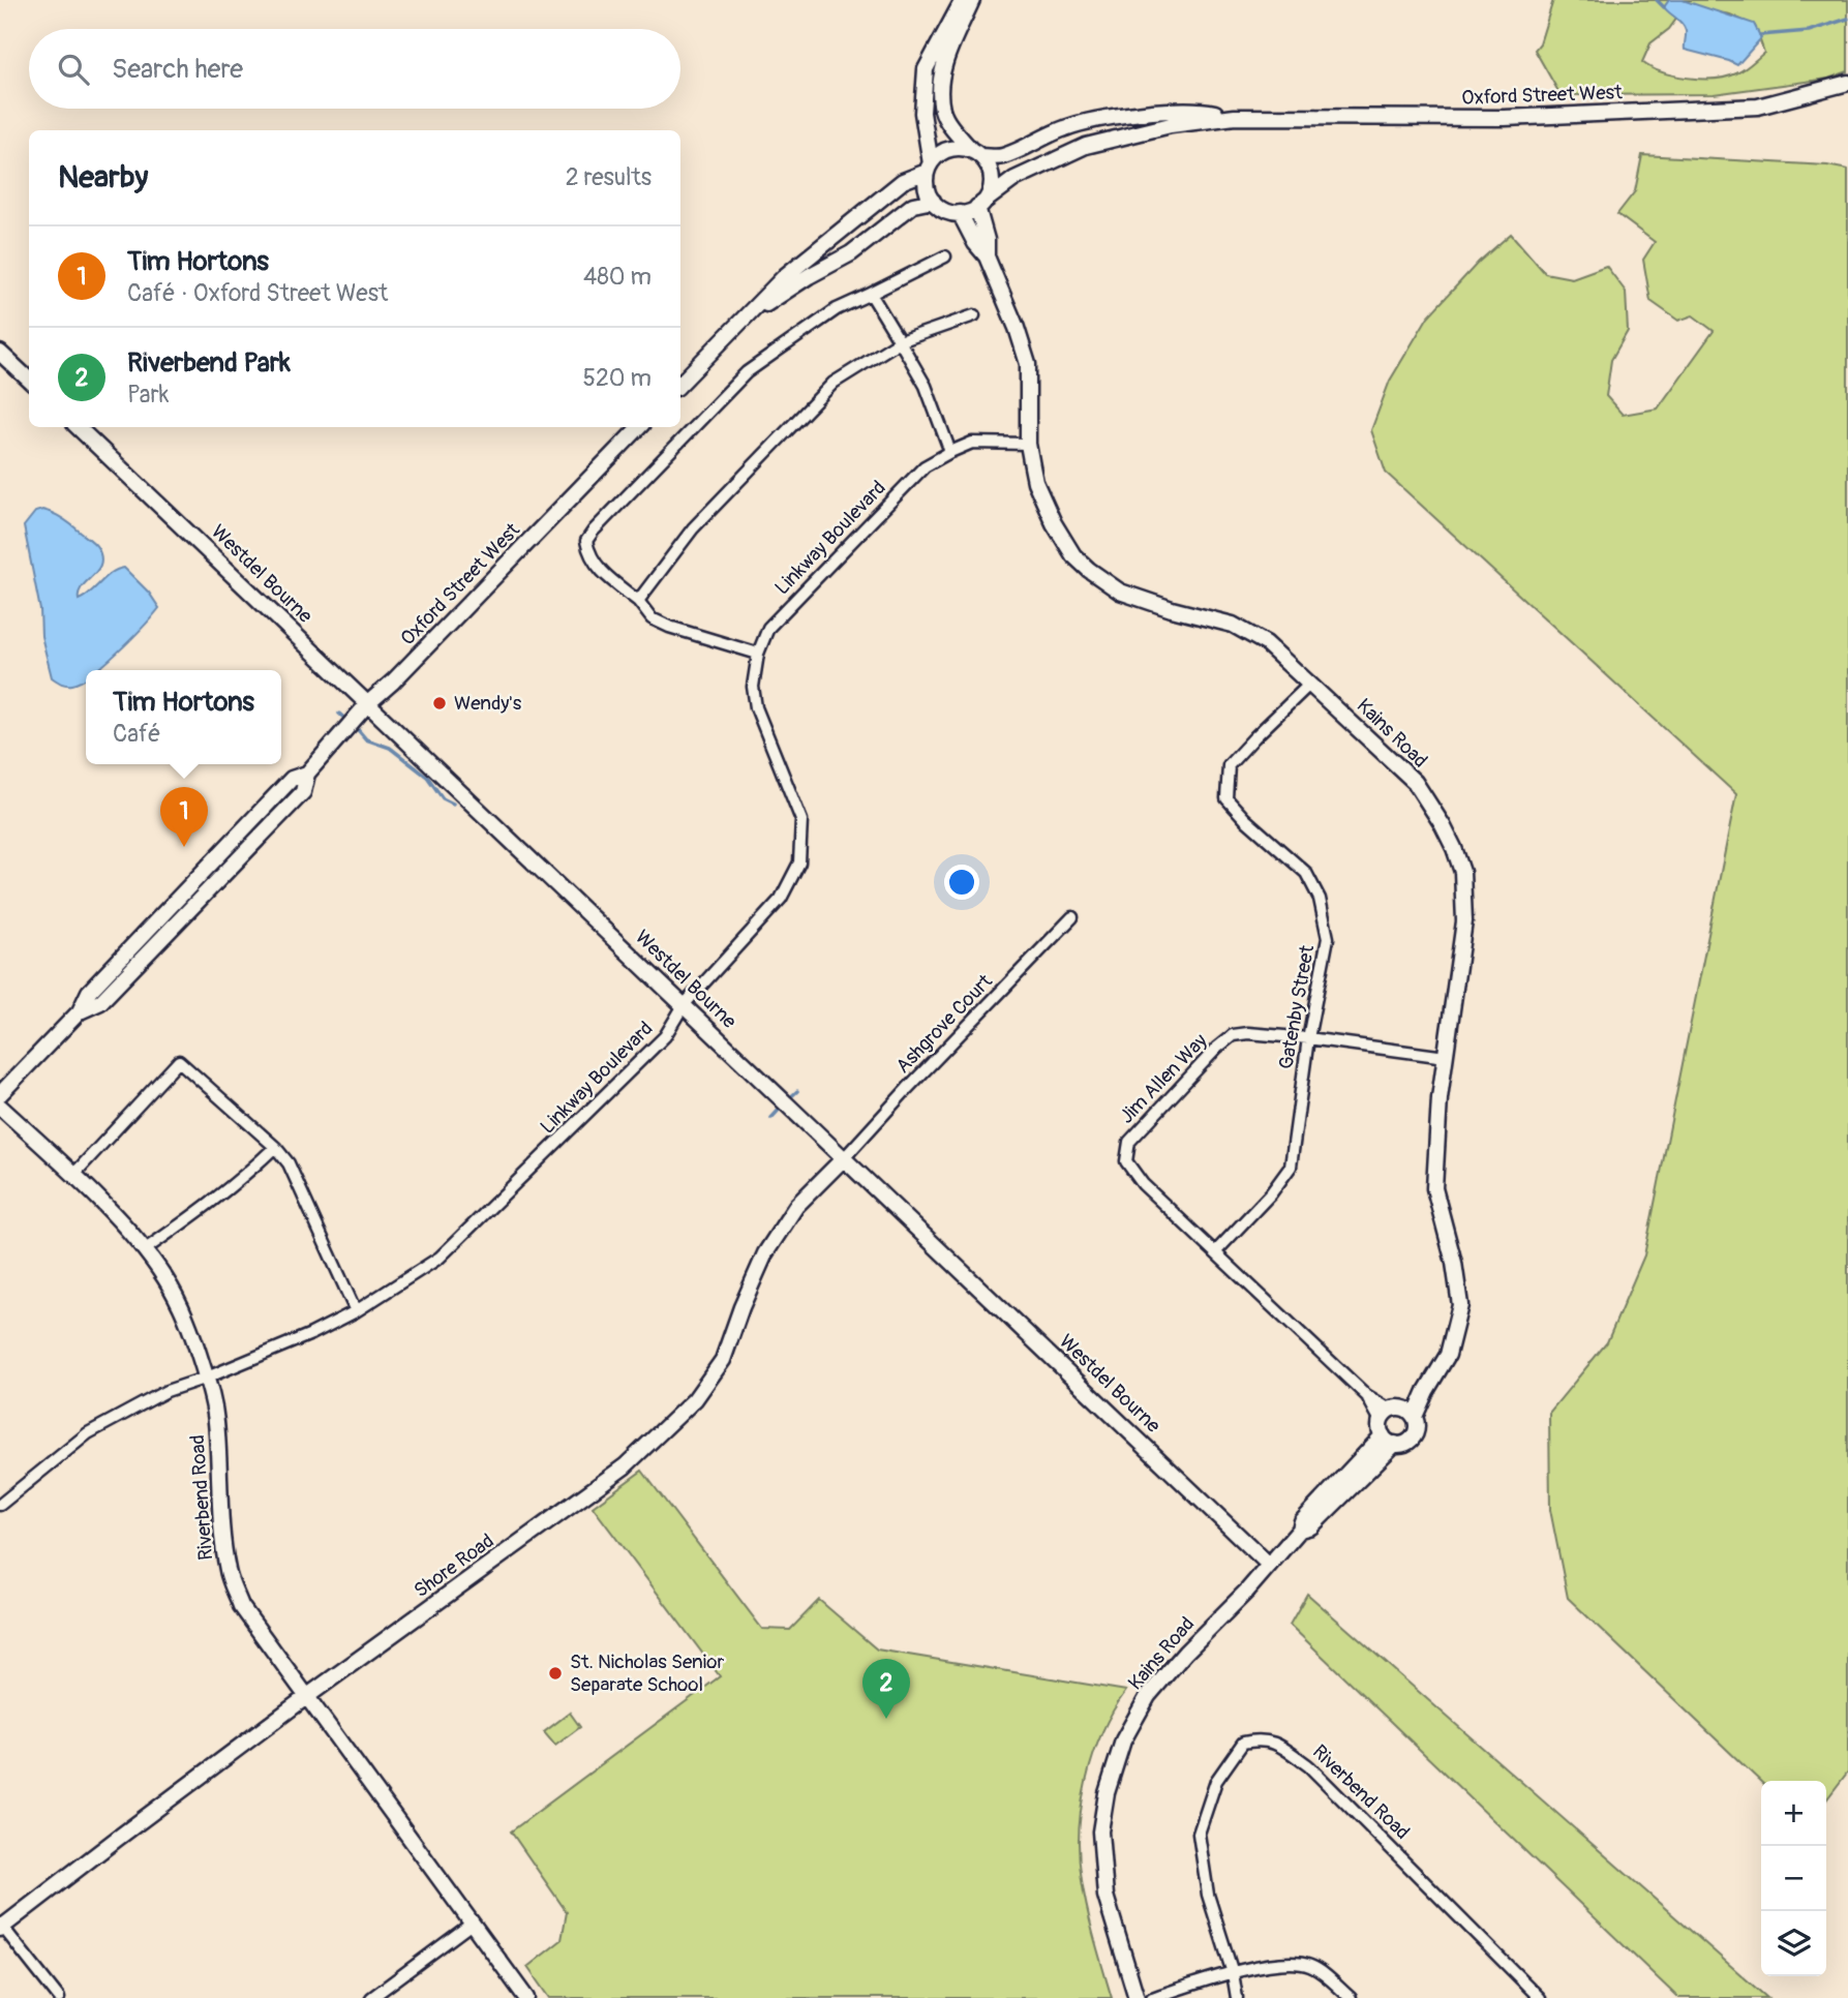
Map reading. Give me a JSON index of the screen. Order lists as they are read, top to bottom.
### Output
{
  "streets": {
    "street": [
      "Oxford Street West",
      "Linkway Boulevard",
      "Westdel Bourne",
      "Kains Road",
      "Gatenby Street",
      "Ashgrove Court",
      "Jim Allen Way",
      "Riverbend Road",
      "Shore Road"
    ]
  },
  "crossings": [
    ["Oxford Street West", "Westdel Bourne"],
    ["Oxford Street West", "Kains Road"],
    ["Linkway Boulevard", "Westdel Bourne"],
    ["Linkway Boulevard", "Kains Road"],
    ["Linkway Boulevard", "Riverbend Road"],
    ["Westdel Bourne", "Kains Road"],
    ["Westdel Bourne", "Ashgrove Court"],
    ["Westdel Bourne", "Shore Road"],
    ["Kains Road", "Gatenby Street"],
    ["Kains Road", "Jim Allen Way"],
    ["Gatenby Street", "Jim Allen Way"],
    ["Ashgrove Court", "Shore Road"],
    ["Riverbend Road", "Shore Road"]
  ],
  "places": ["Wendy's", "St. Nicholas Senior Separate School"],
  "page": {
    "search": "Search here",
    "heading": ["Nearby", "2 results"],
    "list": [
      {
        "mark": "1",
        "name": "Tim Hortons",
        "note": "Café · Oxford Street West",
        "value": "480 m"
      },
      {
        "mark": "2",
        "name": "Riverbend Park",
        "note": "Park",
        "value": "520 m"
      }
    ],
    "popup": ["Tim Hortons", "Café"],
    "pins": ["1", "2"],
    "map_buttons": ["+", "−"]
  }
}
